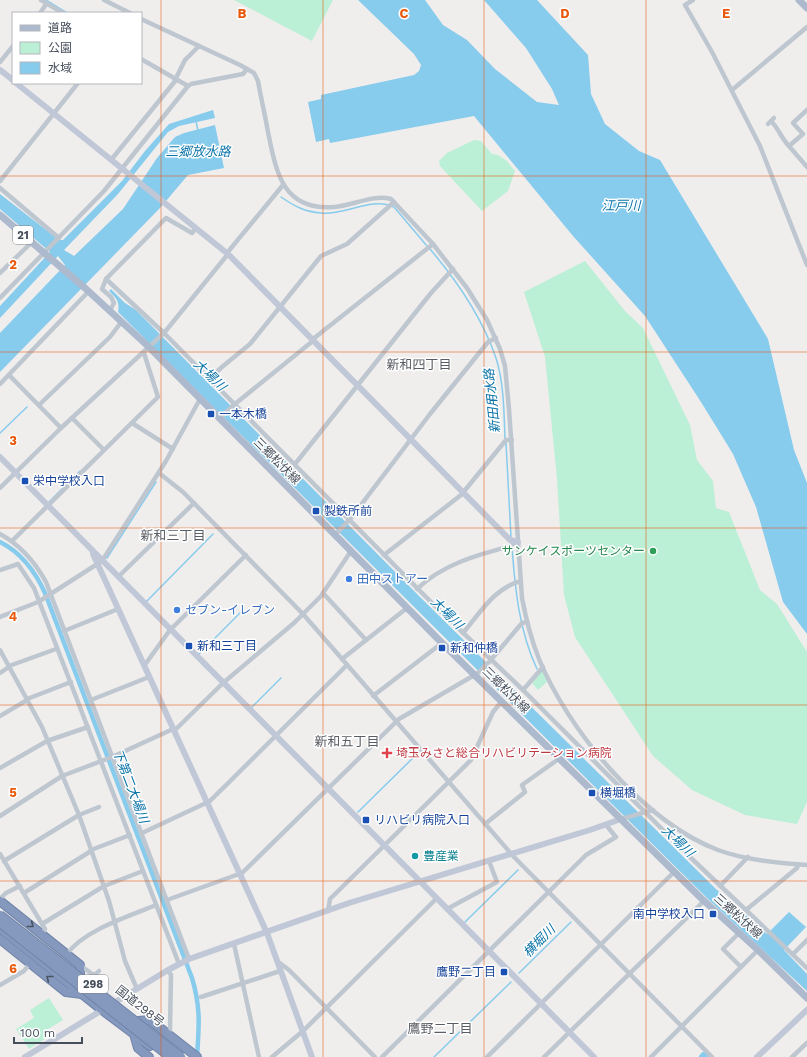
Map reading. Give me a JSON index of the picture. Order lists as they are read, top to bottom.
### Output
{
  "streets": {
    "highway": ["298", "国道298号"],
    "main road": ["21", "三郷松伏線"]
  },
  "crossings": [
    ["298", "国道298号"]
  ],
  "districts": [
    "新和四丁目",
    "新和三丁目",
    "新和五丁目",
    "鷹野二丁目"
  ],
  "water": [
    "三郷放水路",
    "江戸川",
    "大場川",
    "新田用水路",
    "下第二大場川",
    "横堀川"
  ],
  "places": {
    "transit": [
      "一本木橋",
      "栄中学校入口",
      "製鉄所前",
      "新和三丁目",
      "新和仲橋",
      "横堀橋",
      "リハビリ病院入口",
      "南中学校入口",
      "鷹野二丁目"
    ],
    "other": [
      "サンケイスポーツセンター",
      "田中ストアー",
      "セブン-イレブン",
      "豊産業"
    ],
    "health": ["埼玉みさと総合リハビリテーション病院"]
  },
  "legend": ["道路", "公園", "水域"],
  "scale_bar": "100 m",
  "grid": {
    "columns": [
      "B",
      "C",
      "D",
      "E"
    ],
    "rows": [
      "2",
      "3",
      "4",
      "5",
      "6"
    ]
  }
}
